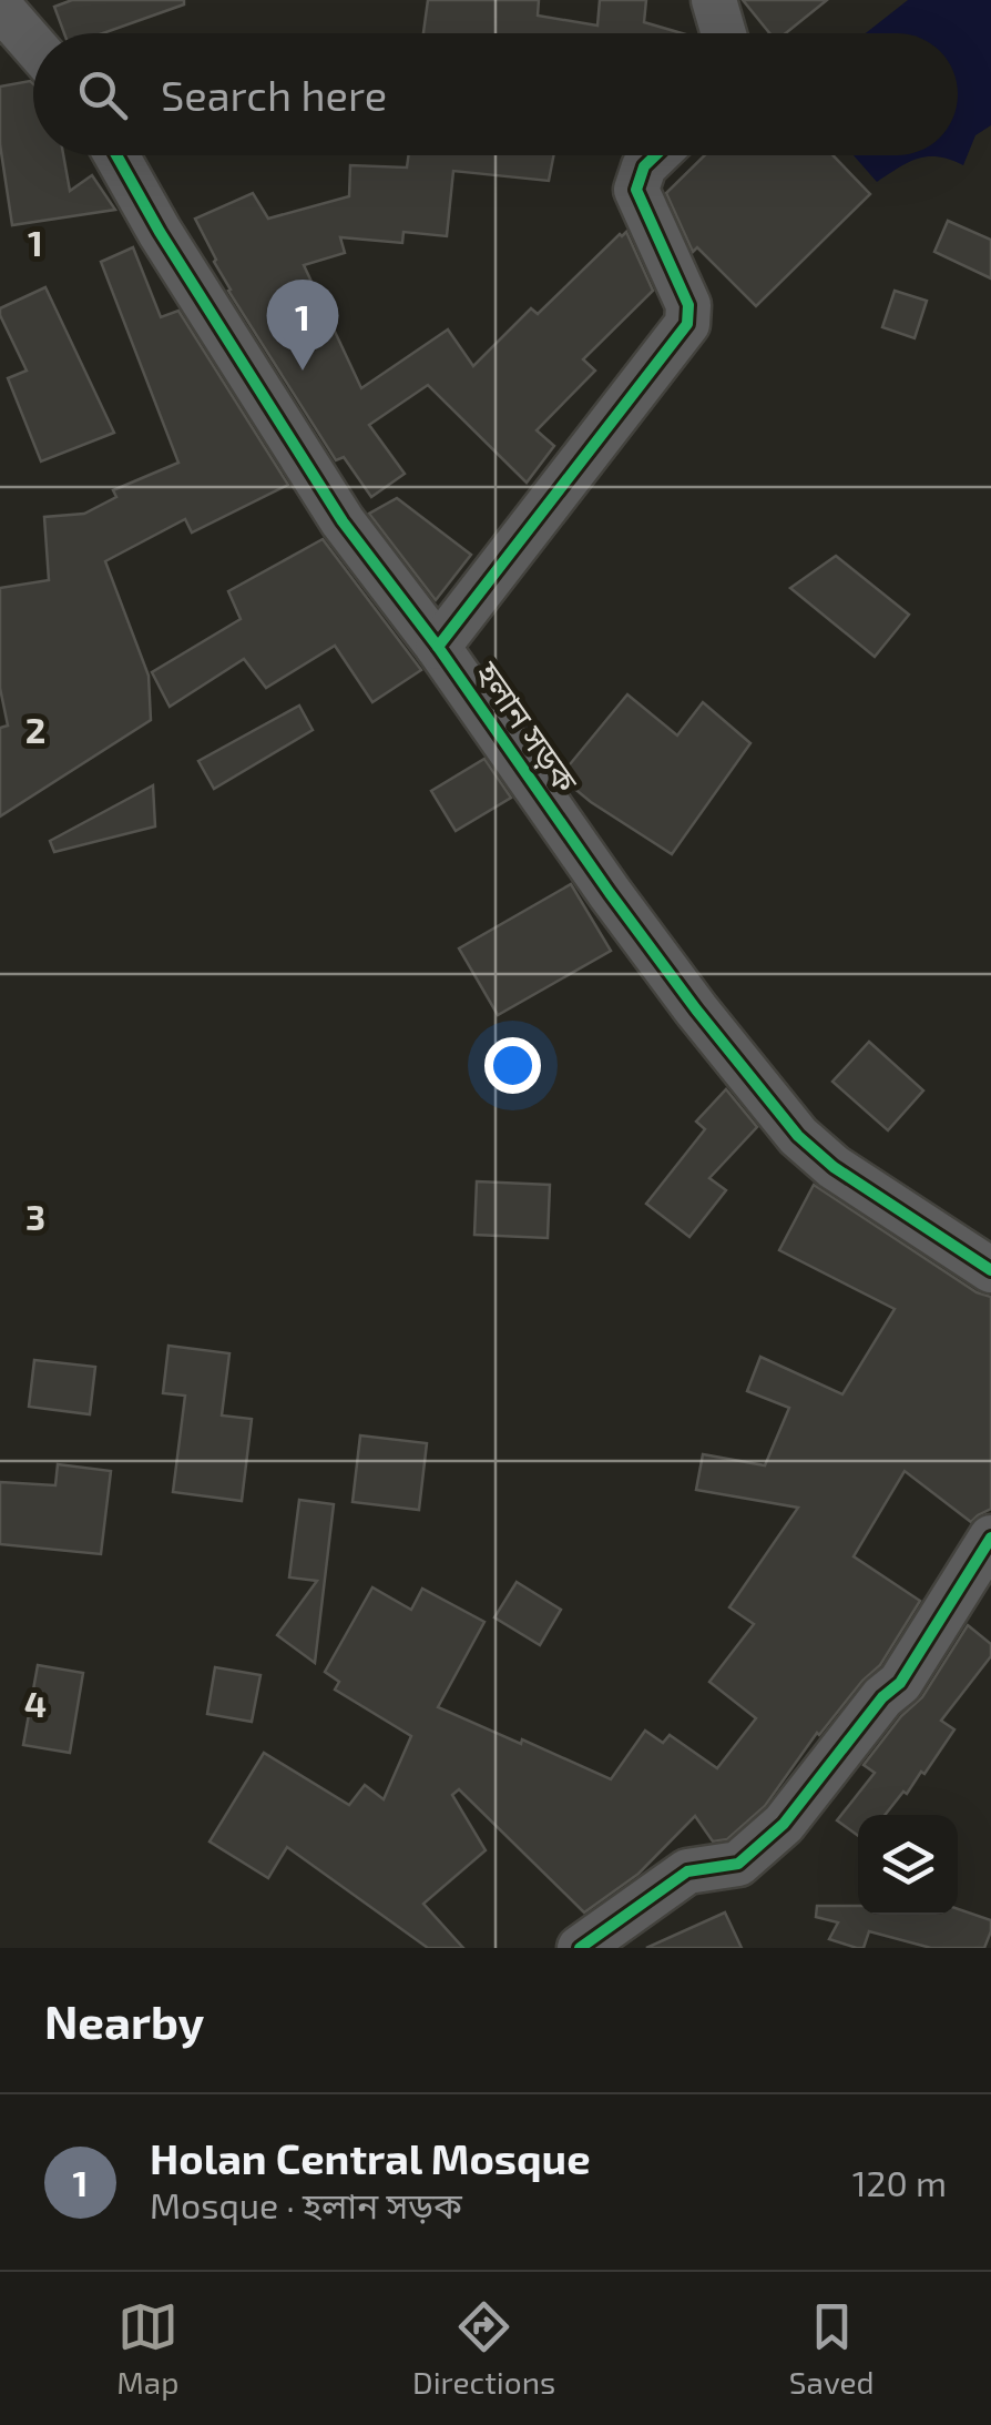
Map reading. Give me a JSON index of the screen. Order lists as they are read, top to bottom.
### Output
{
  "streets": {
    "street": ["হলান সড়ক"]
  },
  "page": {
    "search": "Search here",
    "pins": "1",
    "heading": "Nearby",
    "list": [
      {
        "mark": "1",
        "name": "Holan Central Mosque",
        "note": "Mosque · হলান সড়ক",
        "value": "120 m"
      }
    ],
    "nav": ["Map", "Directions", "Saved"]
  },
  "grid": {
    "rows": [
      "1",
      "2",
      "3",
      "4"
    ]
  }
}
